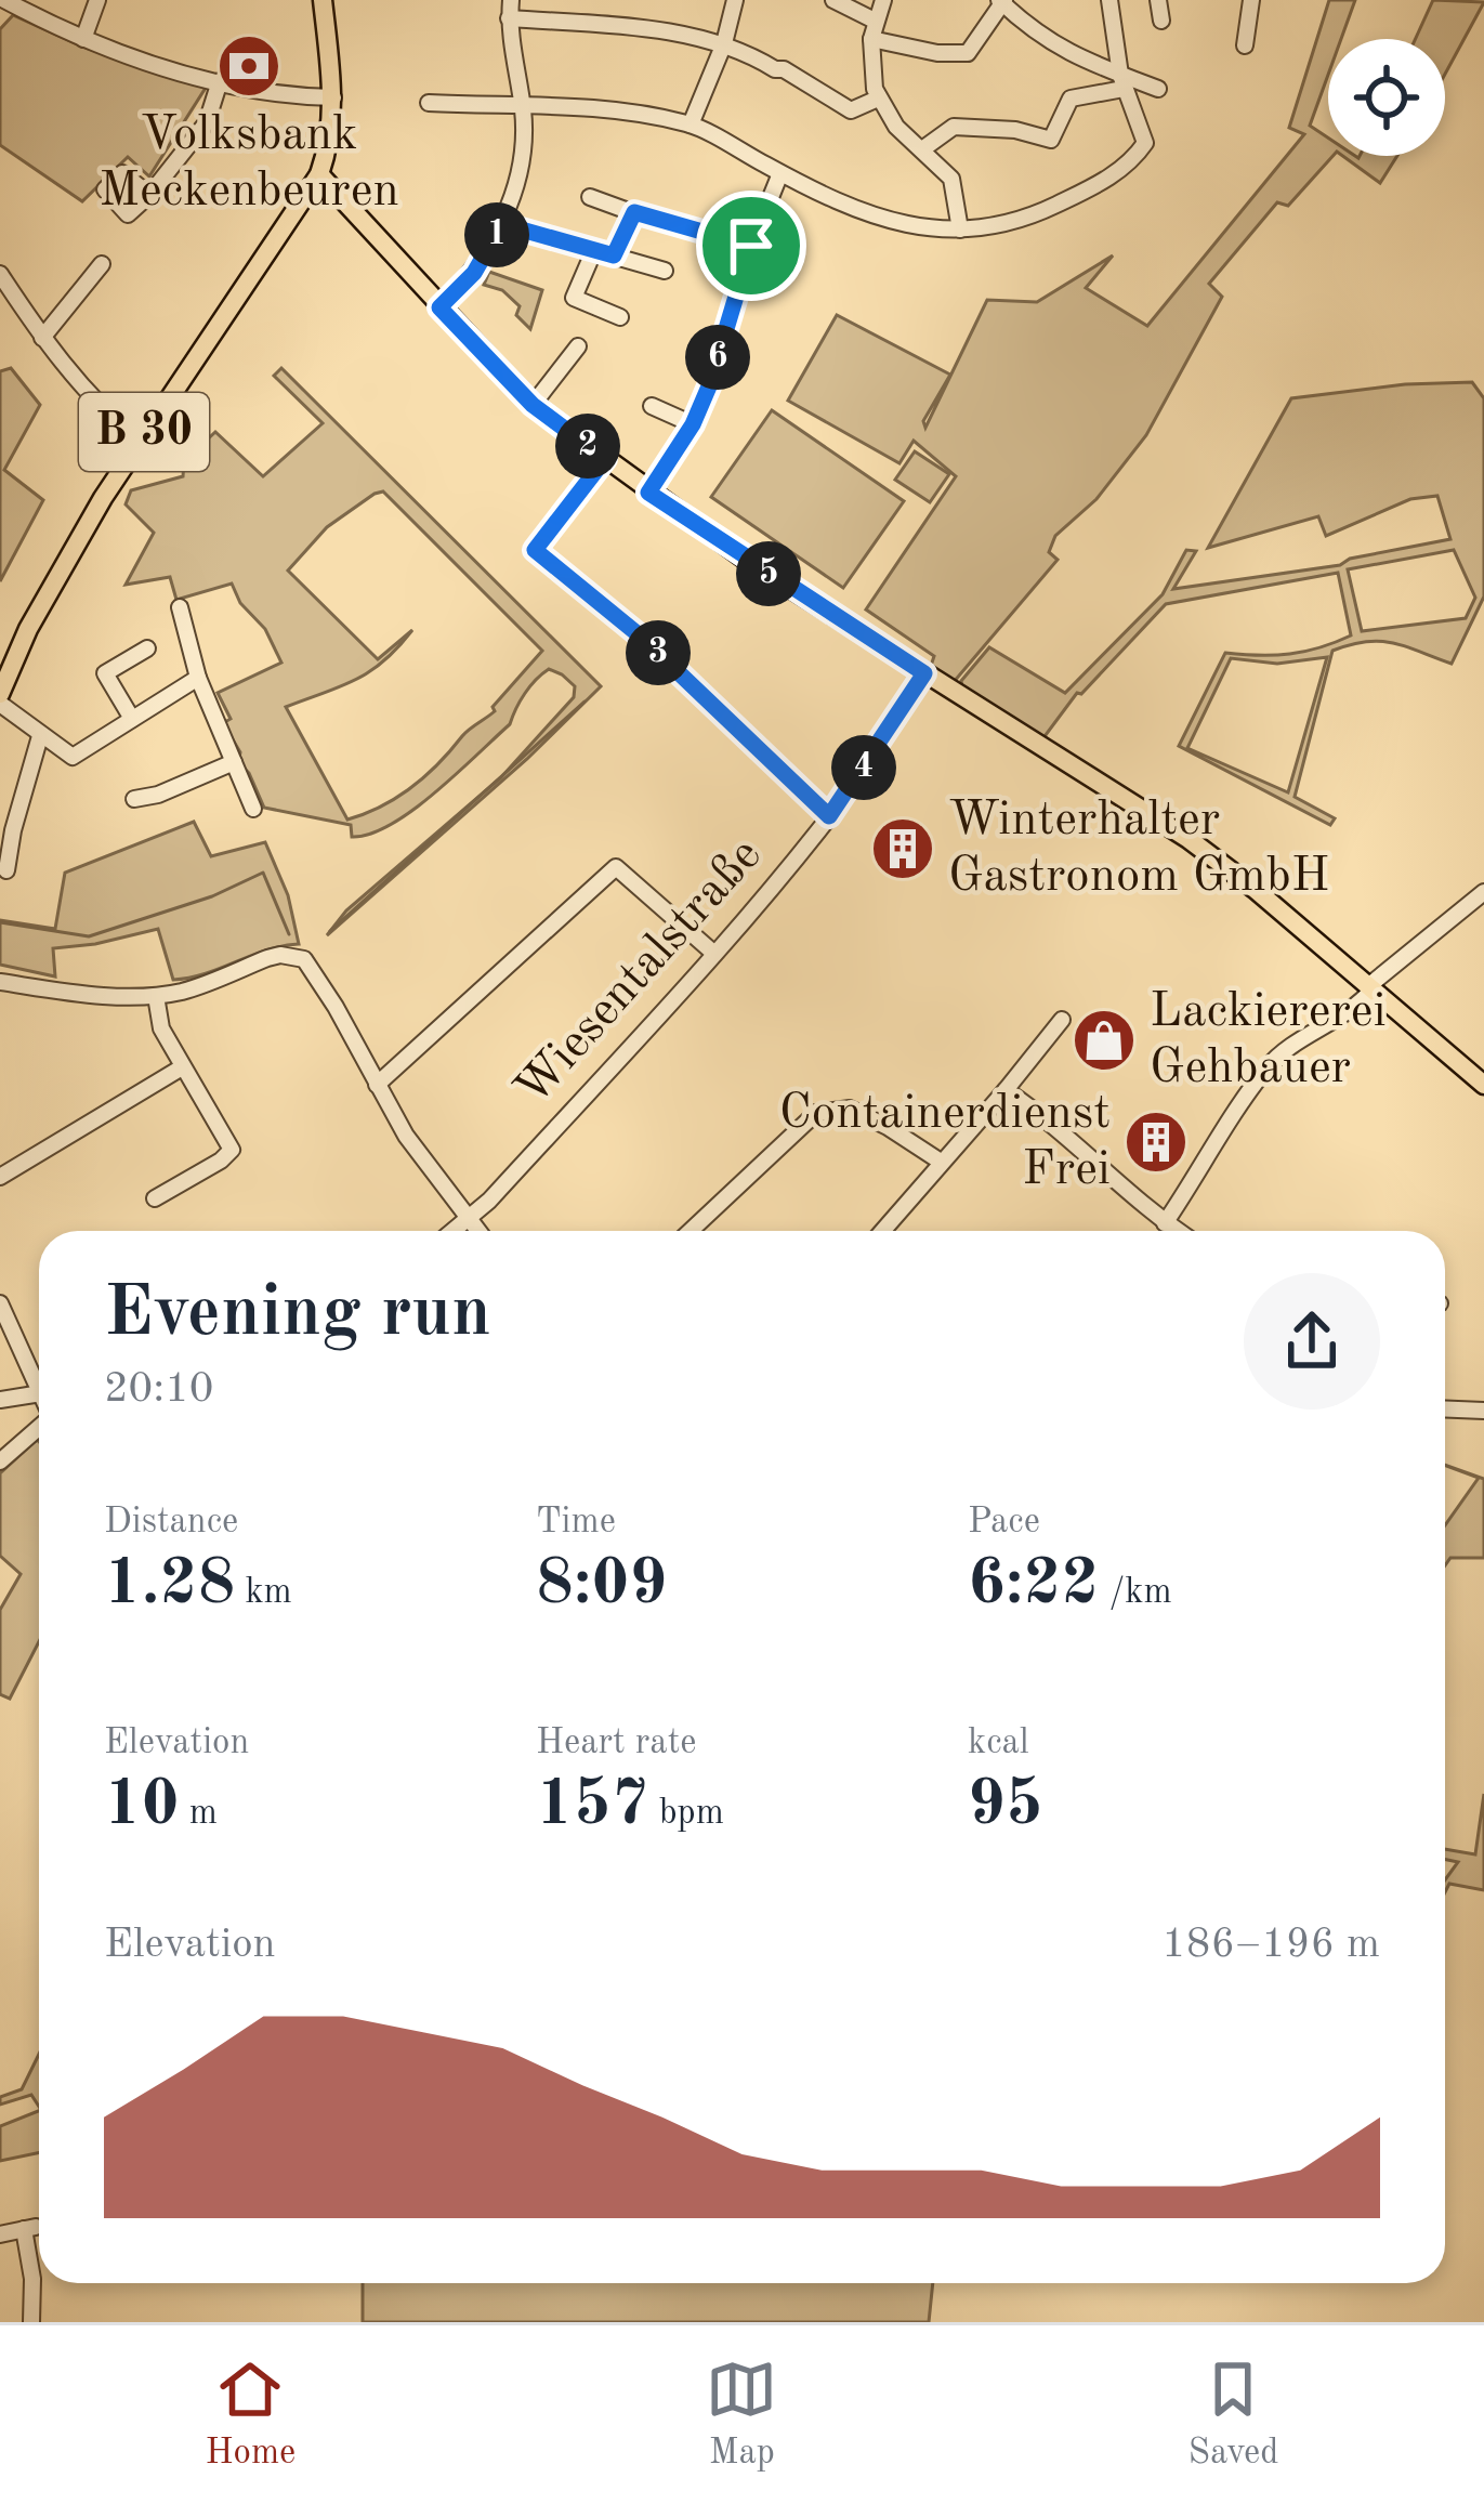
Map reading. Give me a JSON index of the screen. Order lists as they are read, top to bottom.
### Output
{
  "streets": {
    "main road": ["B 30"],
    "street": ["Wiesentalstraße"]
  },
  "places": {
    "bank": ["Volksbank Meckenbeuren"],
    "building": ["Winterhalter Gastronom GmbH", "Containerdienst Frei"],
    "shop": ["Lackiererei Gehbauer"]
  },
  "page": {
    "pins": [
      "1",
      "6",
      "2",
      "5",
      "3",
      "4"
    ],
    "heading": ["Evening run", "20:10"],
    "stats": [
      ["Distance", "1.28 km"],
      ["Time", "8:09"],
      ["Pace", "6:22 /km"],
      ["Elevation", "10 m"],
      ["Heart rate", "157 bpm"],
      ["kcal", "95"]
    ],
    "chart": ["Elevation", "186–196 m"],
    "tabs": ["Home", "Map", "Saved"]
  }
}
